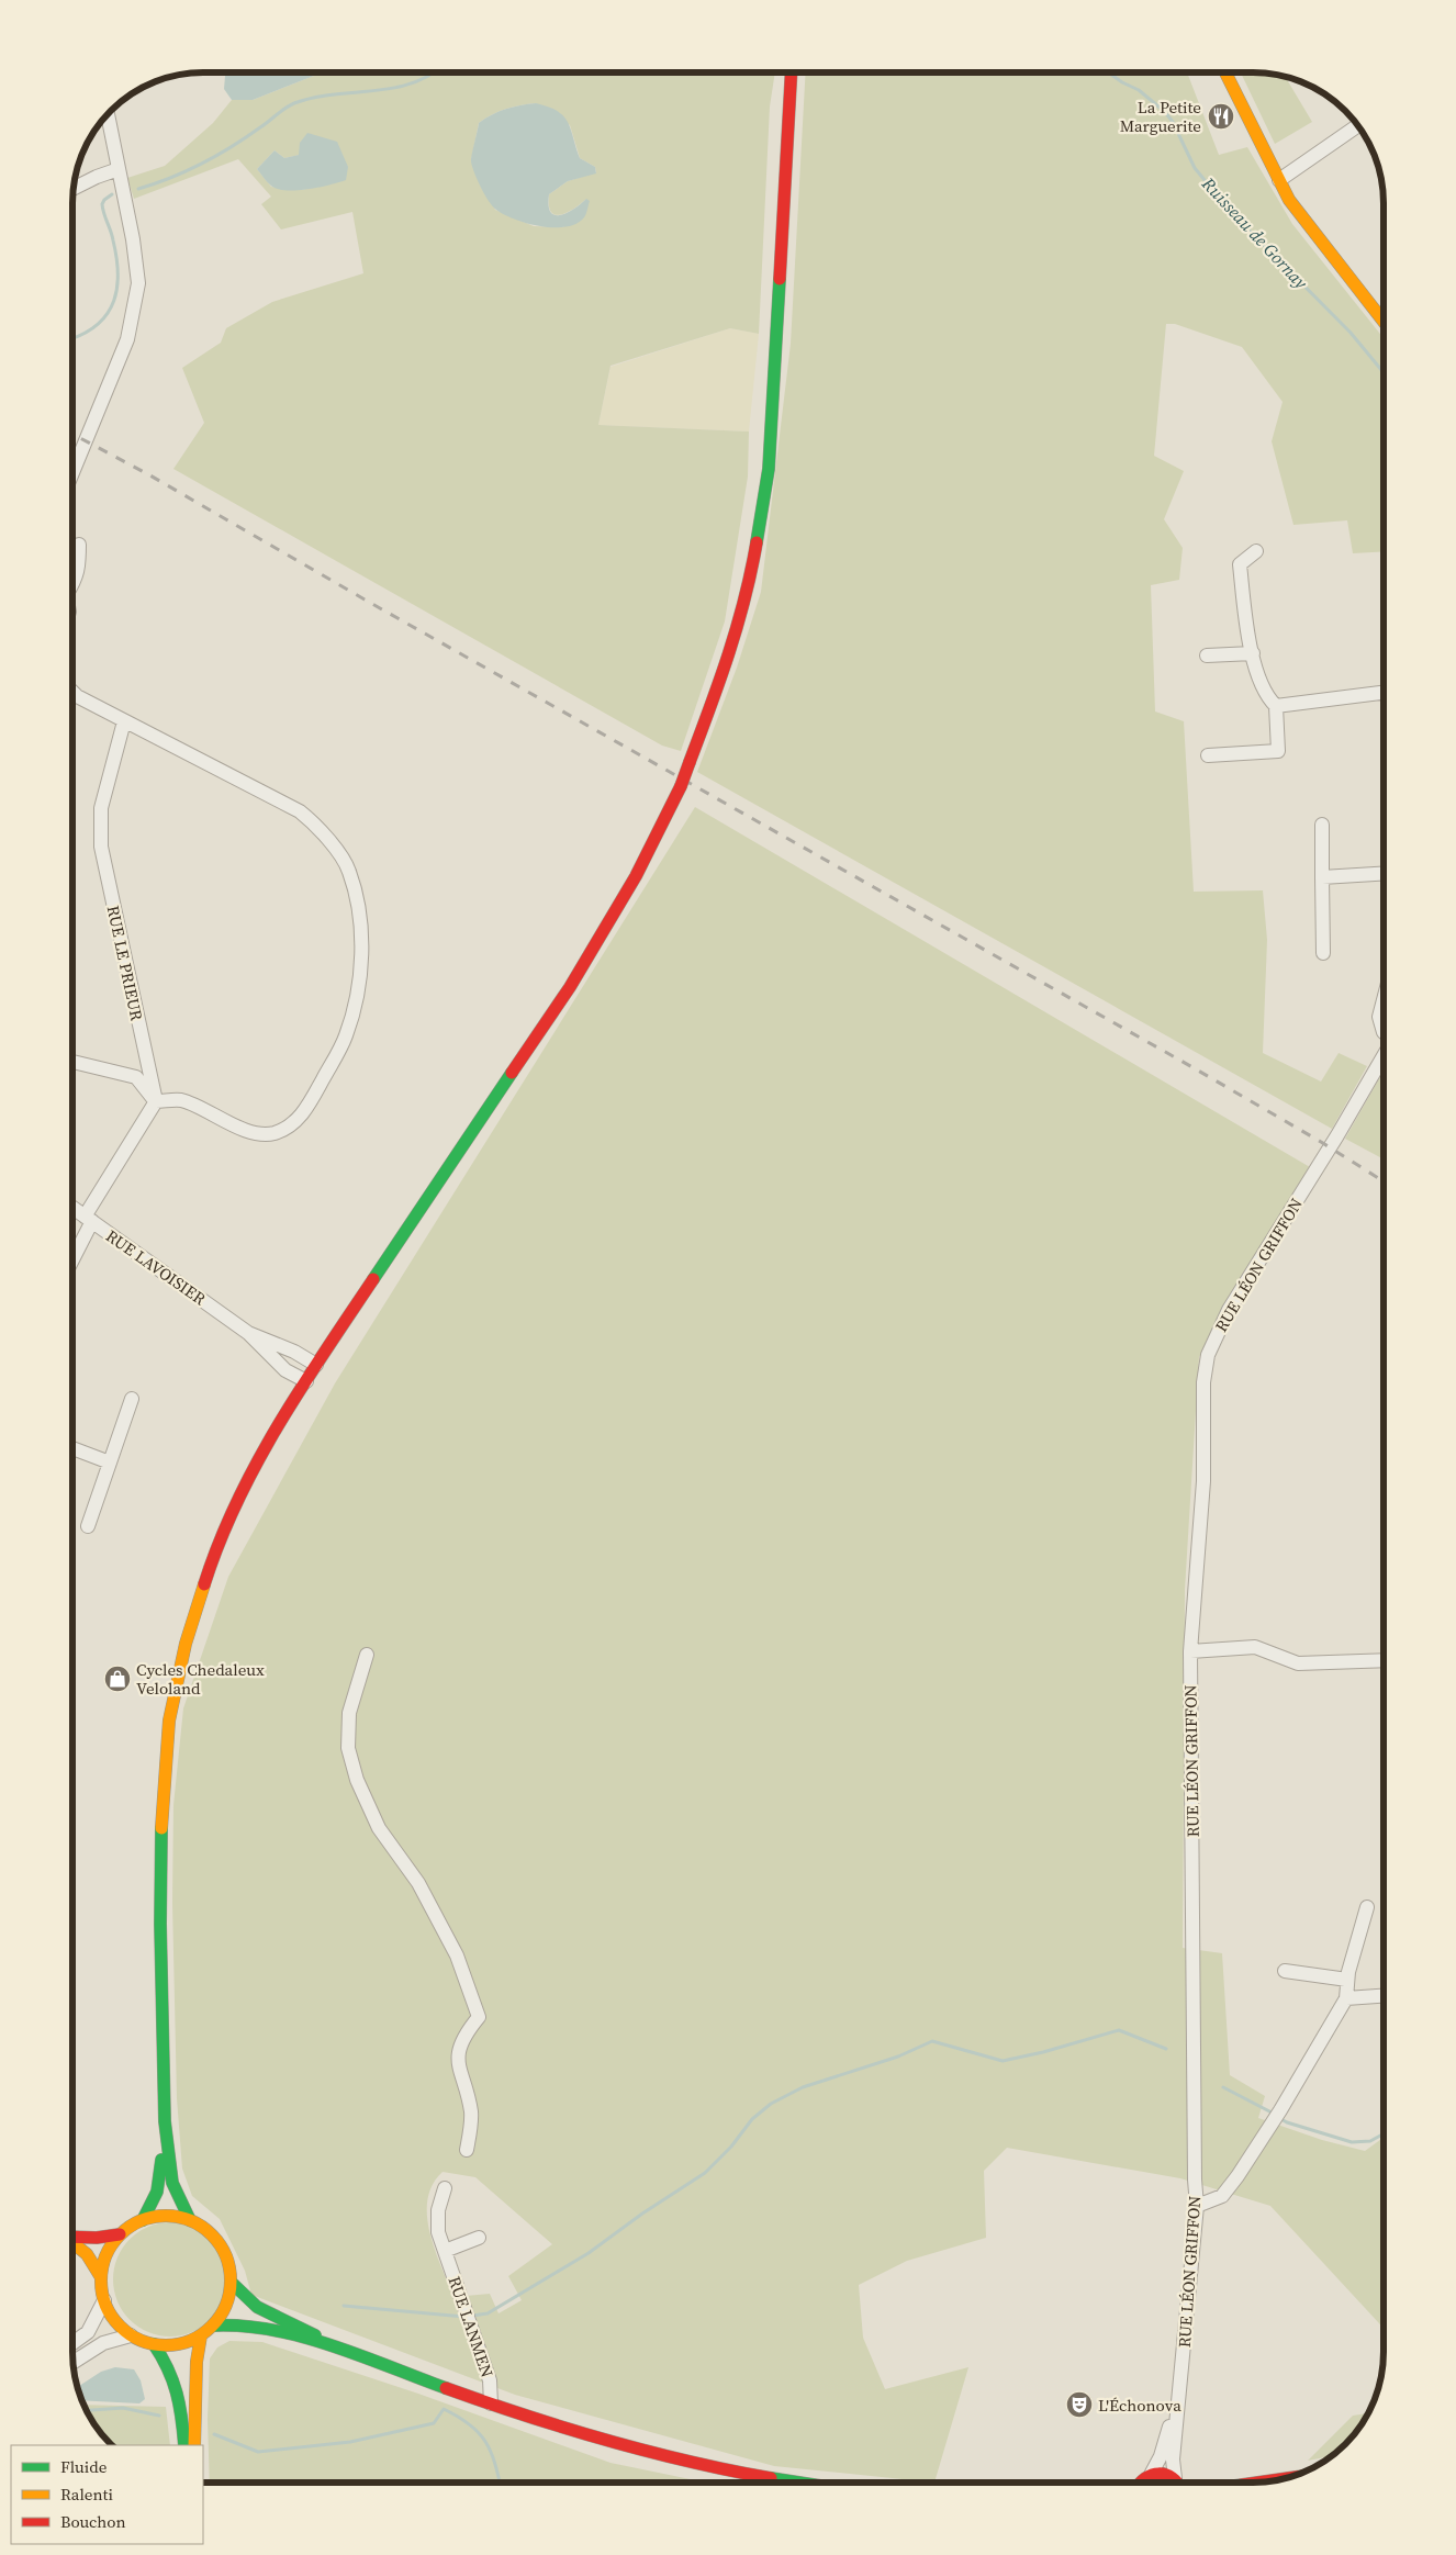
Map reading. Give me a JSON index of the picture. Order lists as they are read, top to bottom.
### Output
{
  "streets": {
    "street": [
      "RUE LE PRIEUR",
      "RUE LÉON GRIFFON",
      "RUE LAVOISIER",
      "RUE LANMEN"
    ]
  },
  "water": ["Ruisseau de Gornay"],
  "places": {
    "restaurant": ["La Petite Marguerite"],
    "shop": ["Cycles Chedaleux Veloland"],
    "theatre": ["L'Échonova"]
  },
  "legend": ["Fluide", "Ralenti", "Bouchon"]
}
